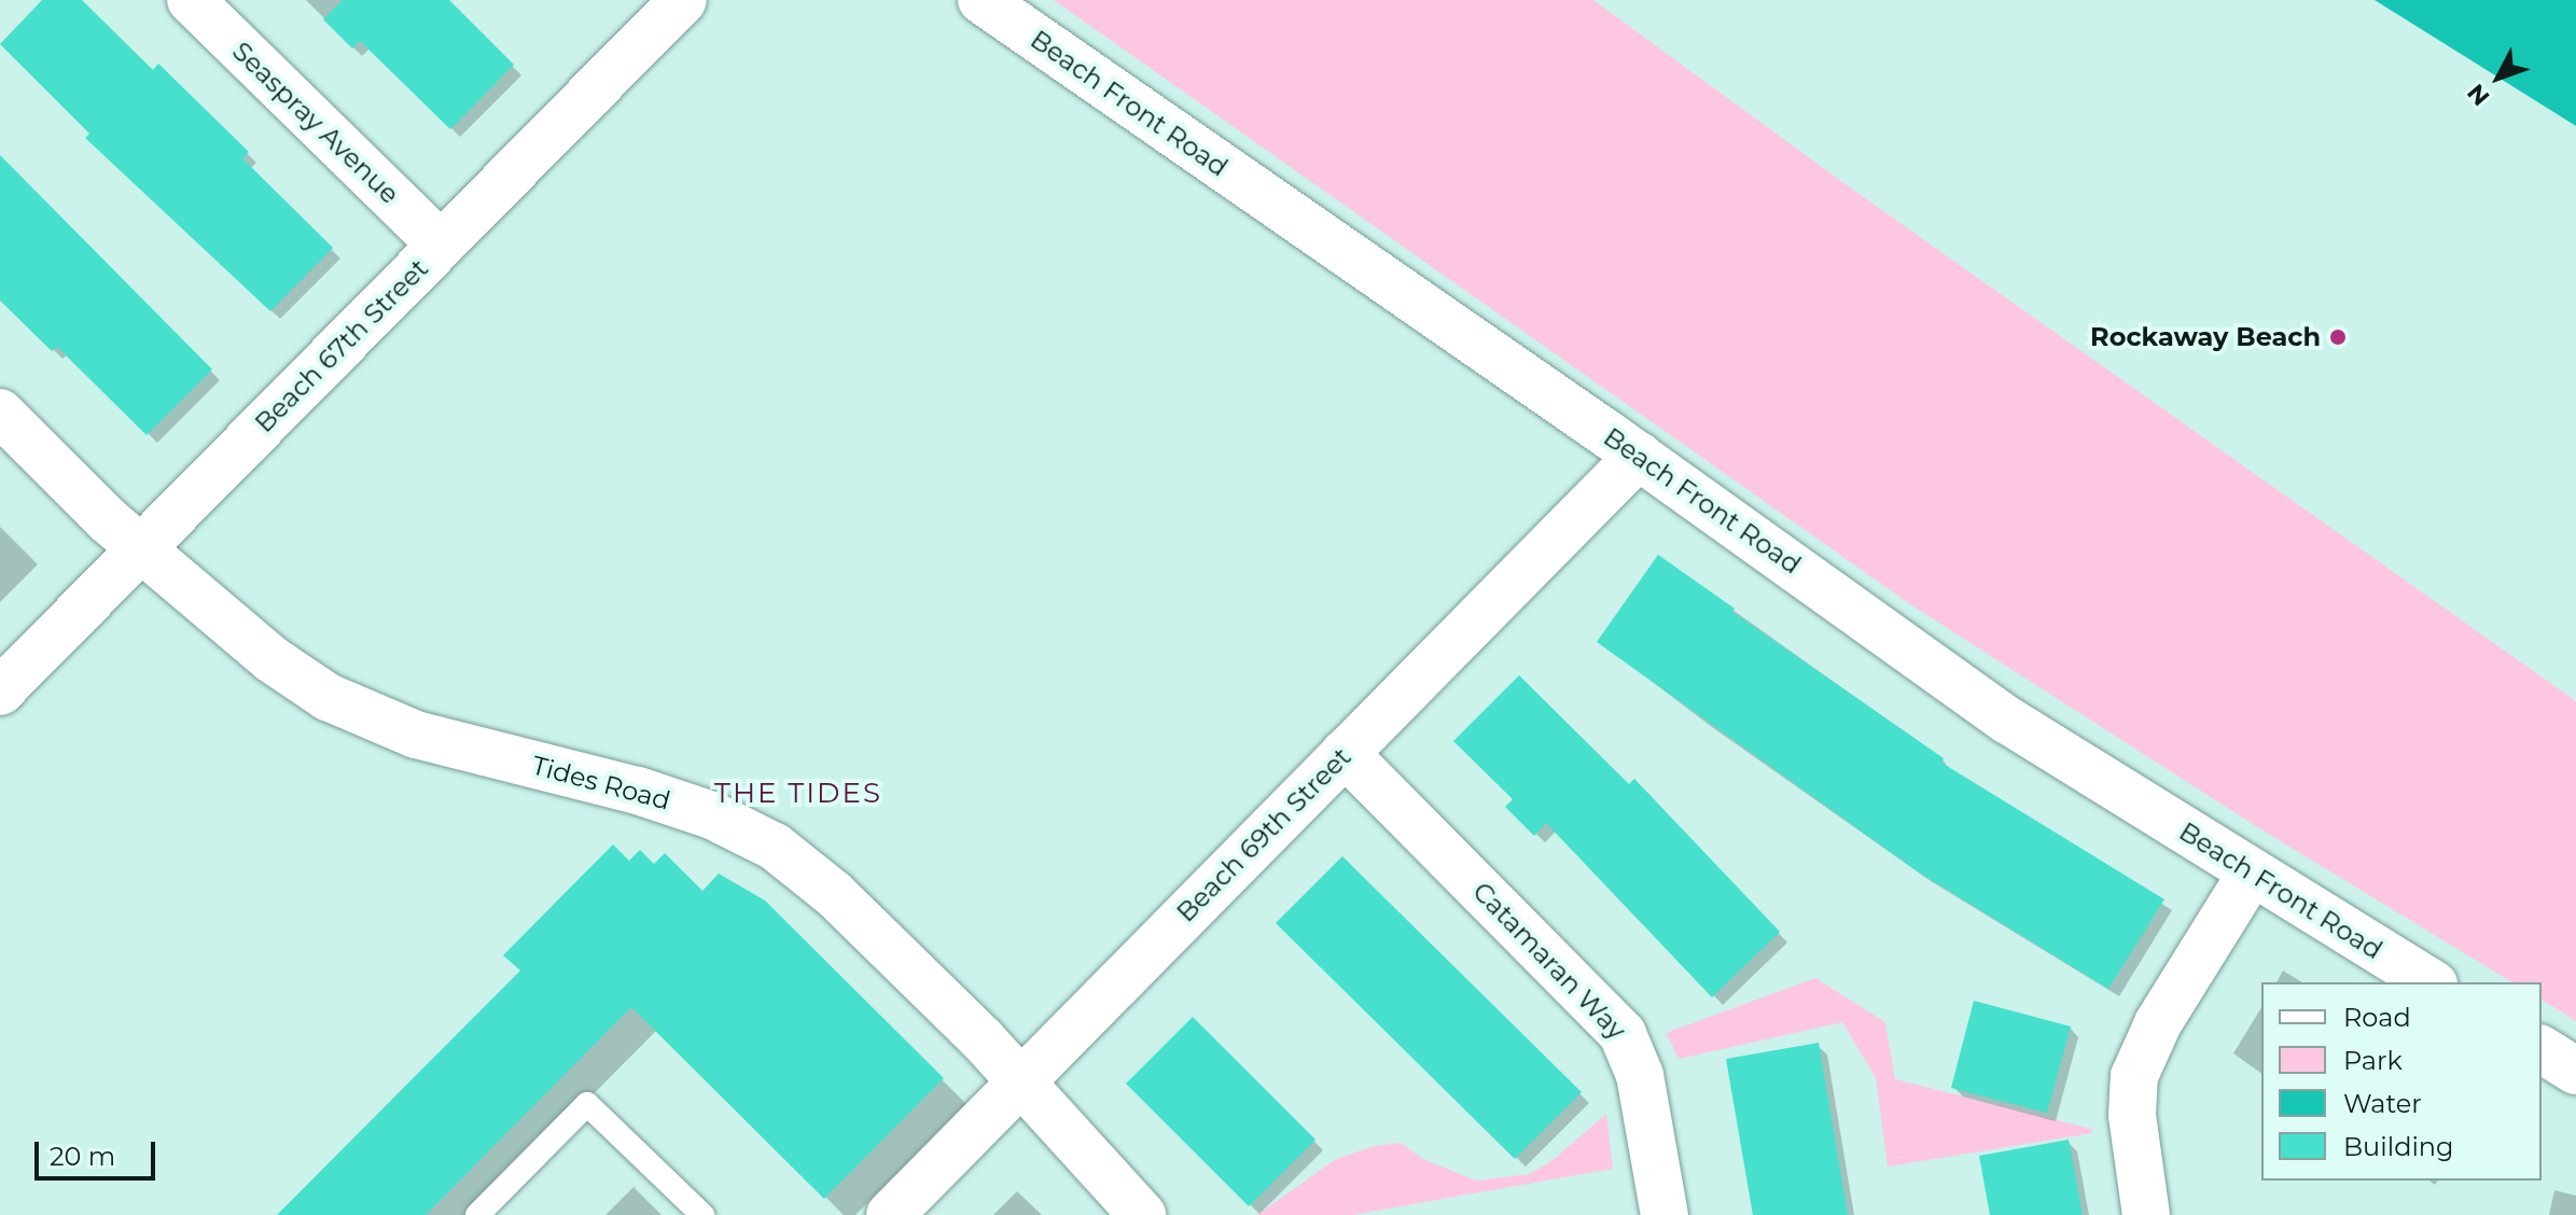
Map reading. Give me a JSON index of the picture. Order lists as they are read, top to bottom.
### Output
{
  "streets": {
    "street": [
      "Beach Front Road",
      "Seaspray Avenue",
      "Beach 67th Street",
      "Tides Road",
      "Beach 69th Street",
      "Catamaran Way"
    ]
  },
  "crossings": [
    ["Beach Front Road", "Beach 69th Street"],
    ["Seaspray Avenue", "Beach 67th Street"],
    ["Beach 67th Street", "Tides Road"],
    ["Tides Road", "Beach 69th Street"],
    ["Beach 69th Street", "Catamaran Way"]
  ],
  "districts": ["THE TIDES"],
  "places": ["Rockaway Beach"],
  "legend": [
    "Road",
    "Park",
    "Water",
    "Building"
  ],
  "scale_bar": "20 m",
  "north": "bottom left"
}
